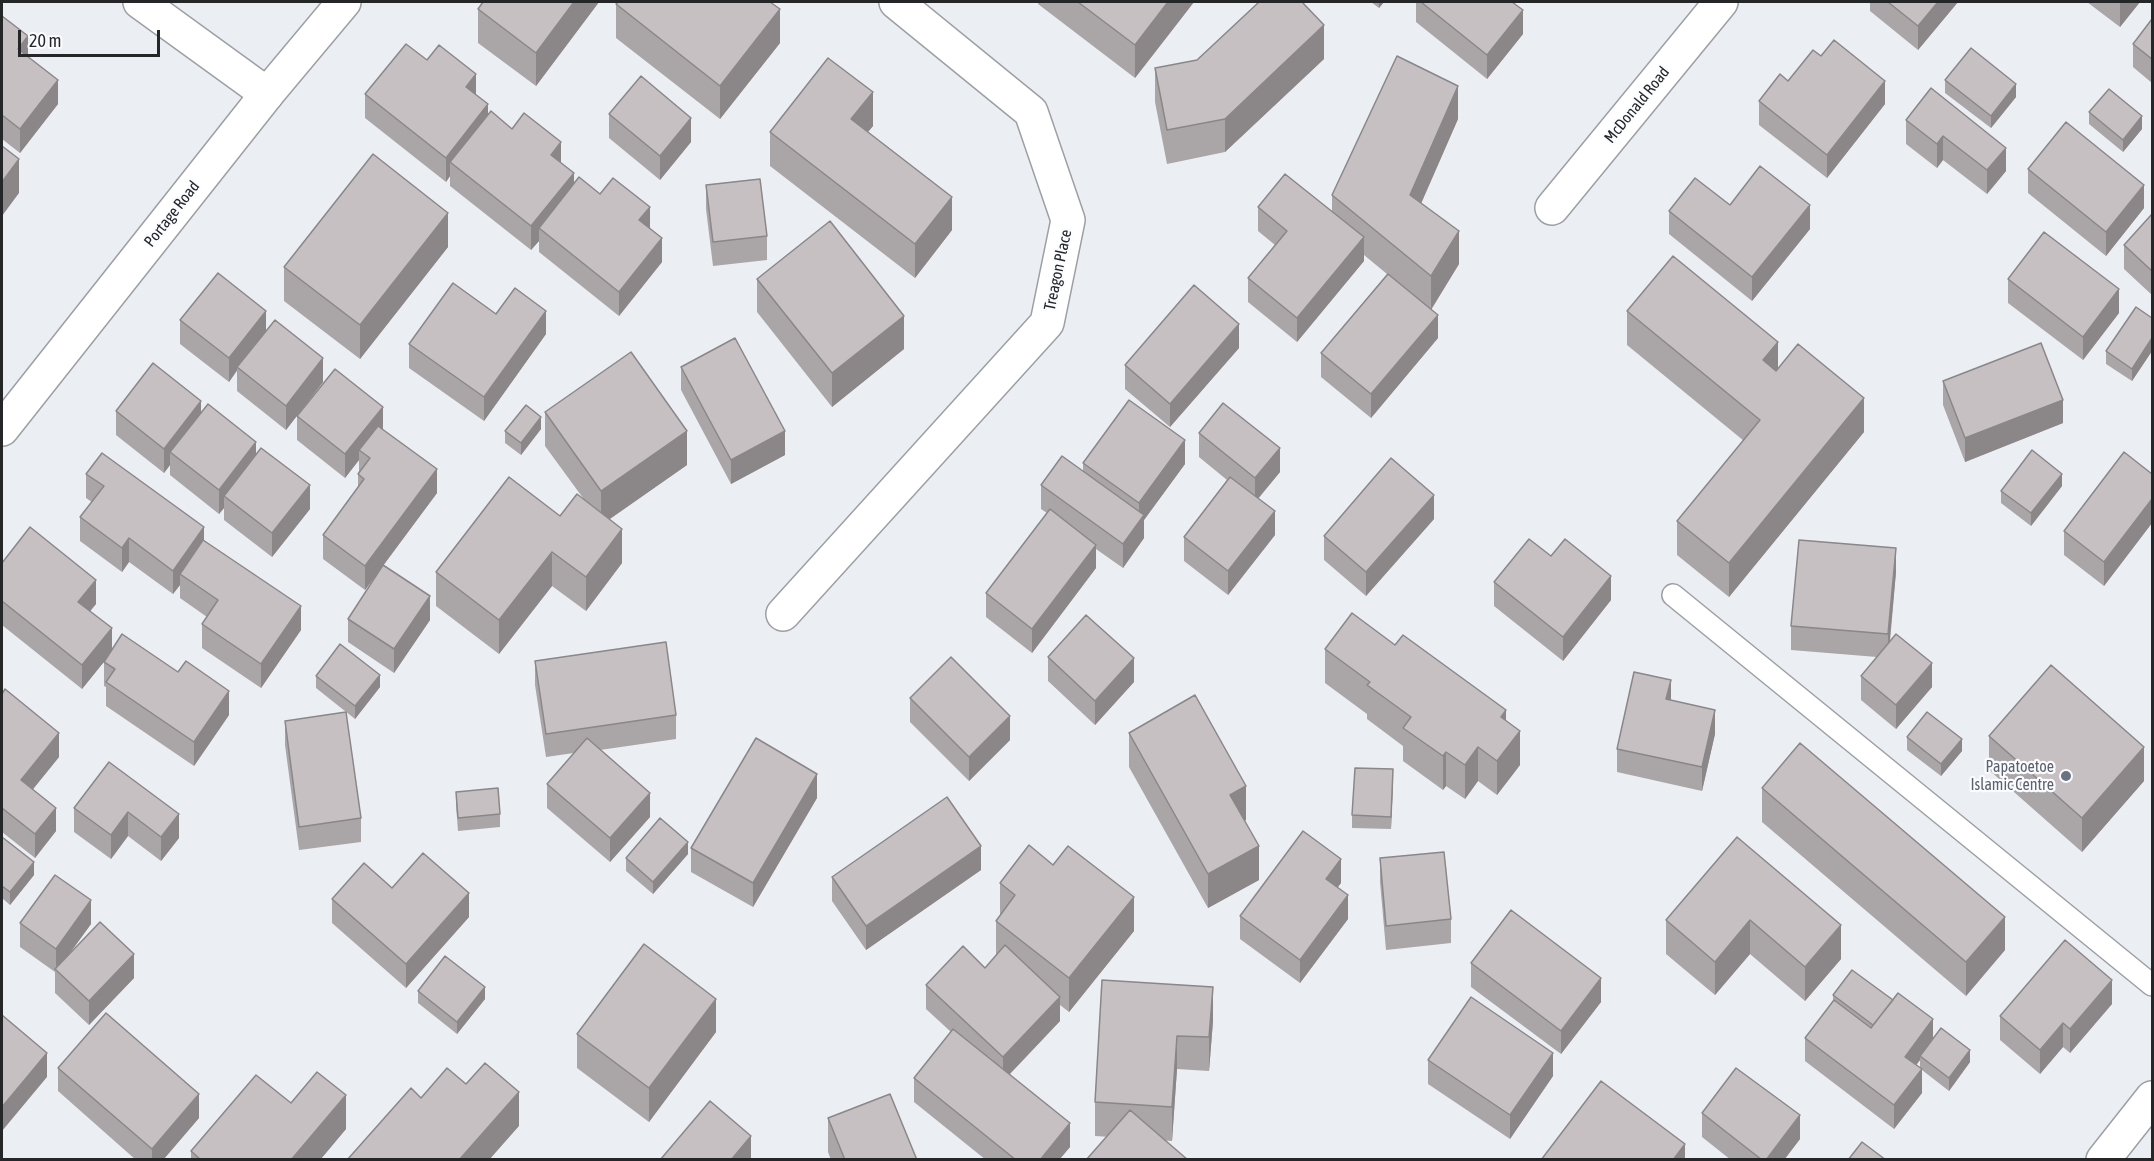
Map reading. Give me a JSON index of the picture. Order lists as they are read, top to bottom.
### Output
{
  "streets": {
    "street": ["McDonald Road", "Portage Road", "Treagon Place"]
  },
  "places": ["Papatoetoe Islamic Centre"],
  "scale_bar": "20 m"
}
